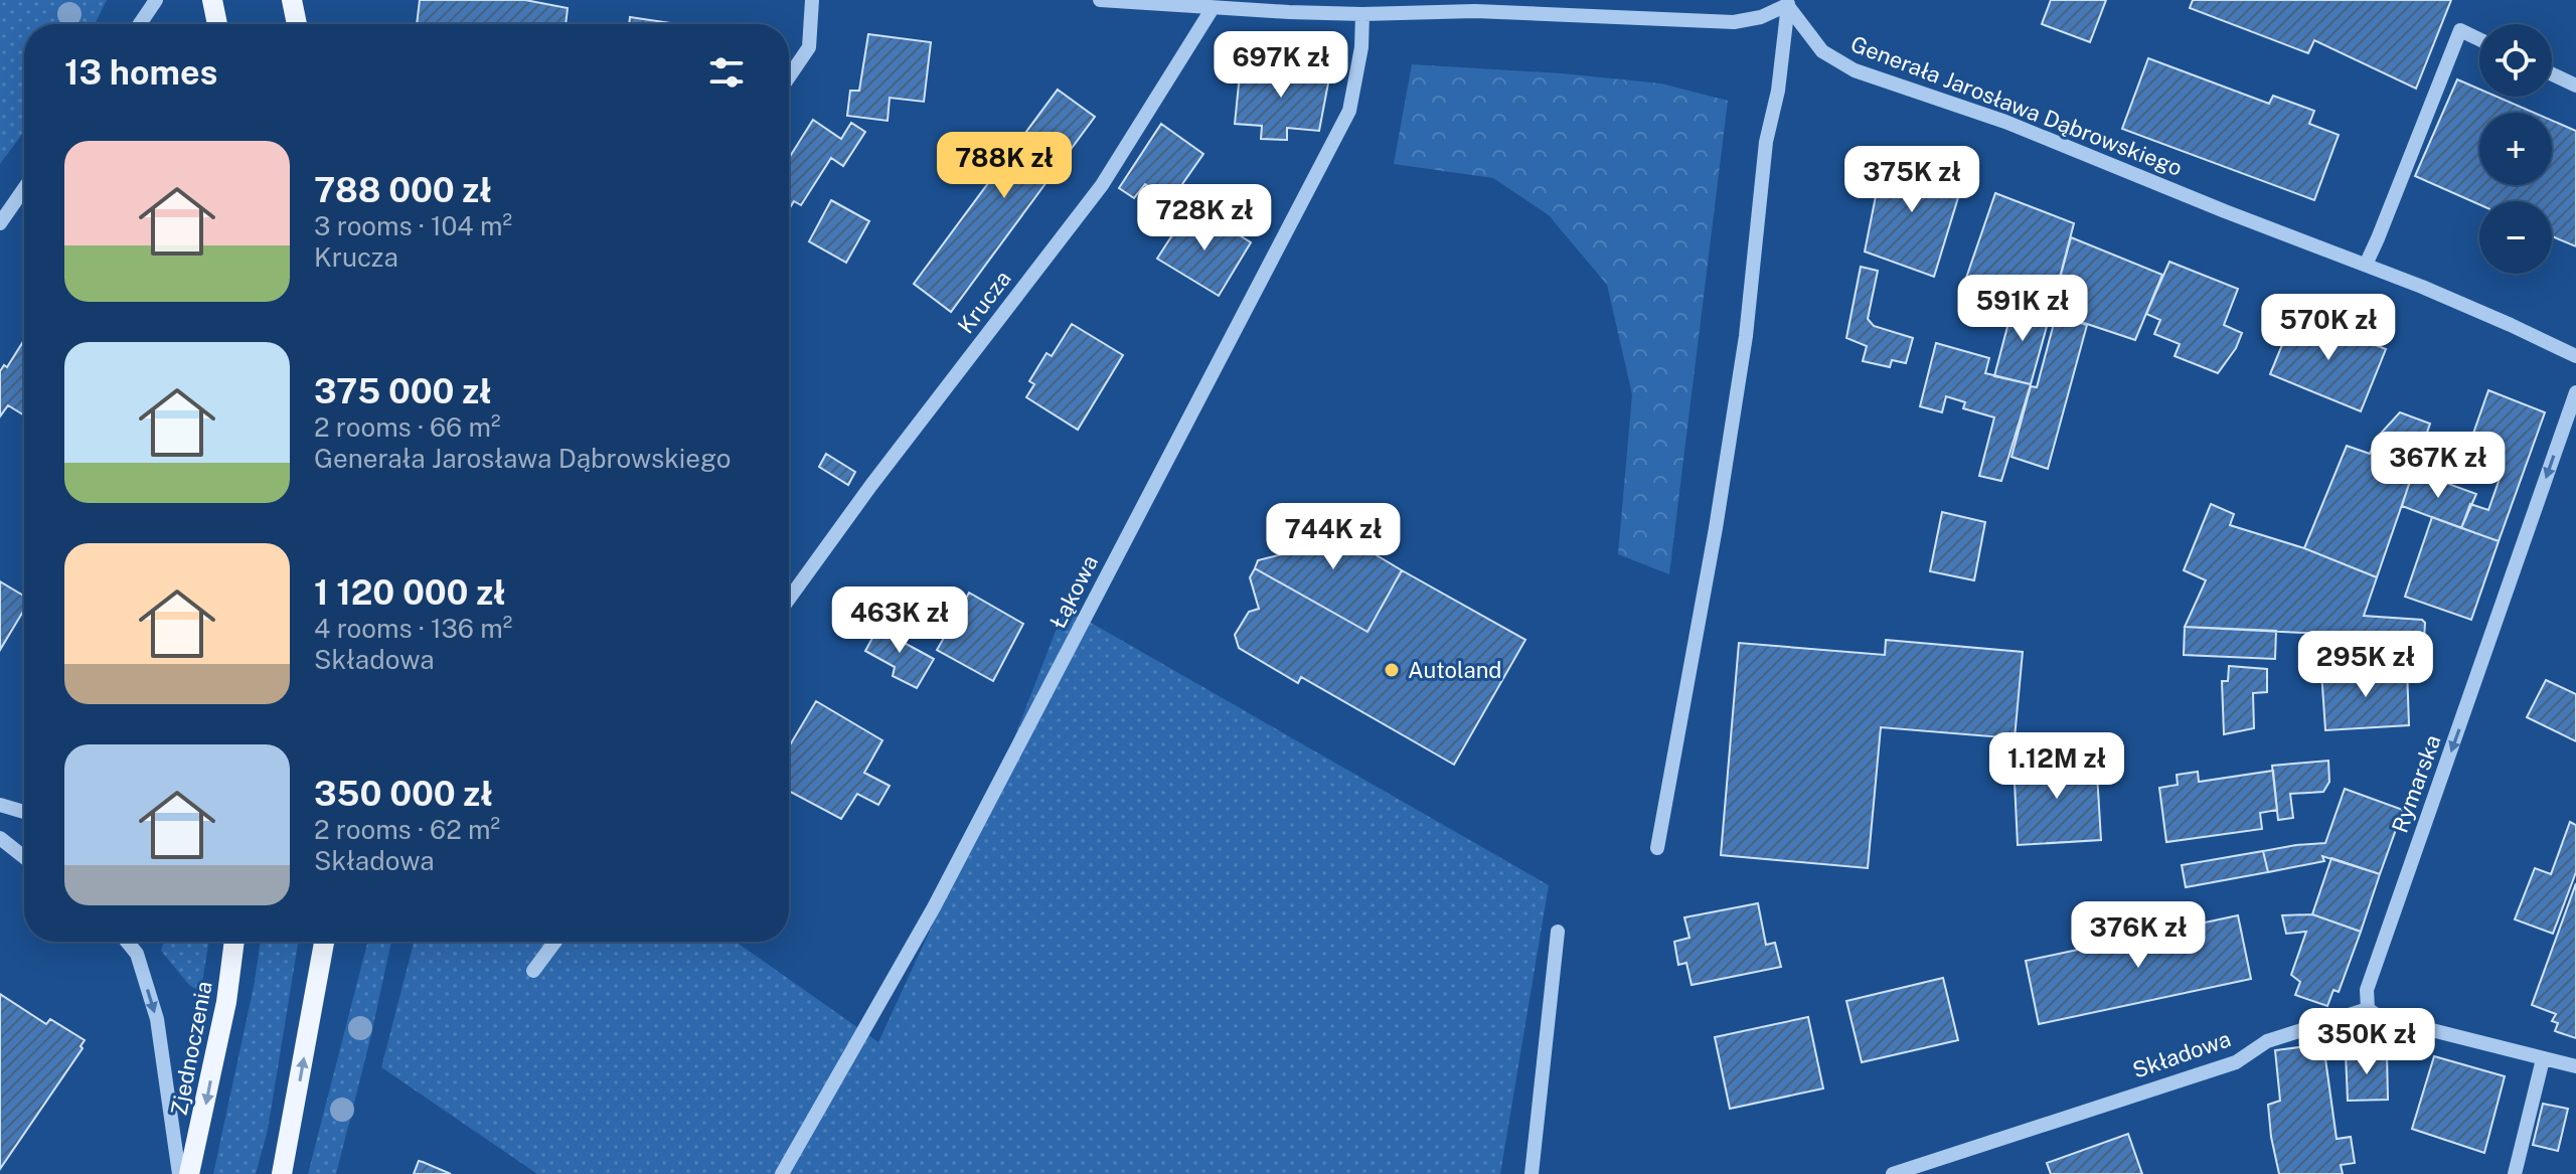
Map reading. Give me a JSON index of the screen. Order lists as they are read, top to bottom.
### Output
{
  "streets": {
    "main road": ["Zjednoczenia"],
    "street": [
      "Generała Jarosława Dąbrowskiego",
      "Krucza",
      "Łąkowa",
      "Rymarska",
      "Składowa"
    ]
  },
  "crossings": [
    ["Rymarska", "Składowa"]
  ],
  "one_way": ["Rymarska"],
  "places": ["Autoland"],
  "page": {
    "map_buttons": ["+", "−"],
    "heading": "13 homes",
    "price": [
      "697K zł",
      "788K zł",
      "375K zł",
      "728K zł",
      "591K zł",
      "570K zł",
      "367K zł",
      "744K zł",
      "463K zł",
      "295K zł",
      "1.12M zł",
      "376K zł",
      "350K zł"
    ],
    "list": [
      {
        "name": "788 000 zł",
        "note": "3 rooms · 104 m² · Krucza"
      },
      {
        "name": "375 000 zł",
        "note": "2 rooms · 66 m² · Generała Jarosława Dąbrowskiego"
      },
      {
        "name": "1 120 000 zł",
        "note": "4 rooms · 136 m² · Składowa"
      },
      {
        "name": "350 000 zł",
        "note": "2 rooms · 62 m² · Składowa"
      }
    ]
  }
}
